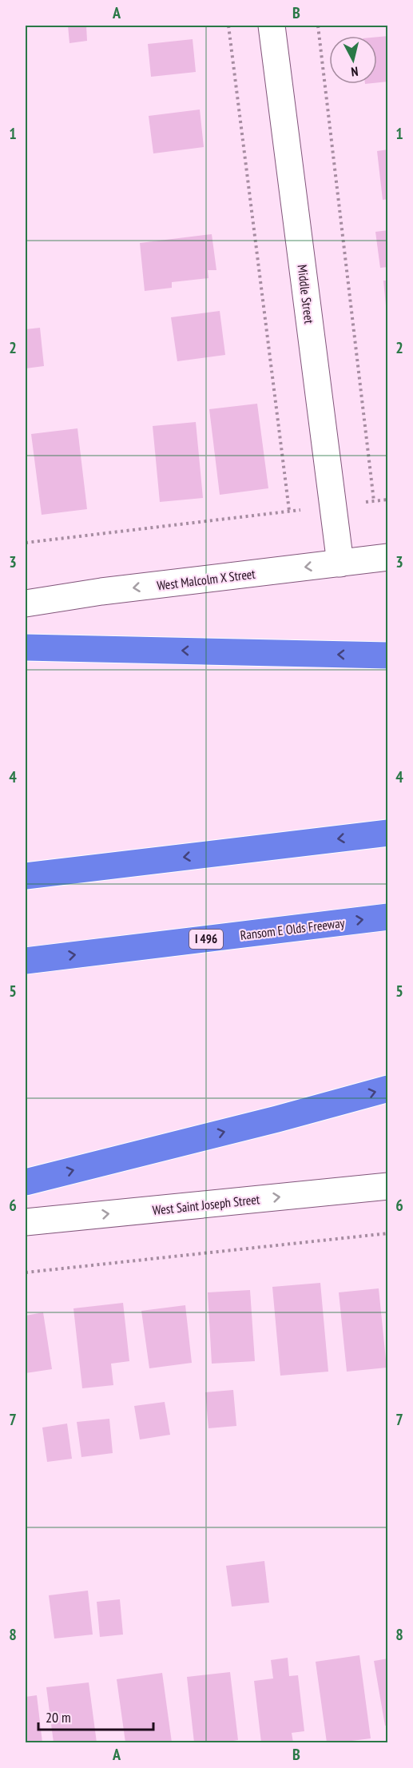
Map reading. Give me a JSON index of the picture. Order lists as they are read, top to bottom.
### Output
{
  "streets": {
    "highway": ["Ransom E Olds Freeway", "I 496"],
    "street": ["Middle Street", "West Malcolm X Street", "West Saint Joseph Street"]
  },
  "crossings": [
    ["Middle Street", "West Malcolm X Street"]
  ],
  "one_way": ["West Malcolm X Street", "West Saint Joseph Street"],
  "scale_bar": "20 m",
  "north": "bottom",
  "grid": {
    "columns": ["A", "B"],
    "rows": [
      "1",
      "2",
      "3",
      "4",
      "5",
      "6",
      "7",
      "8"
    ]
  }
}
